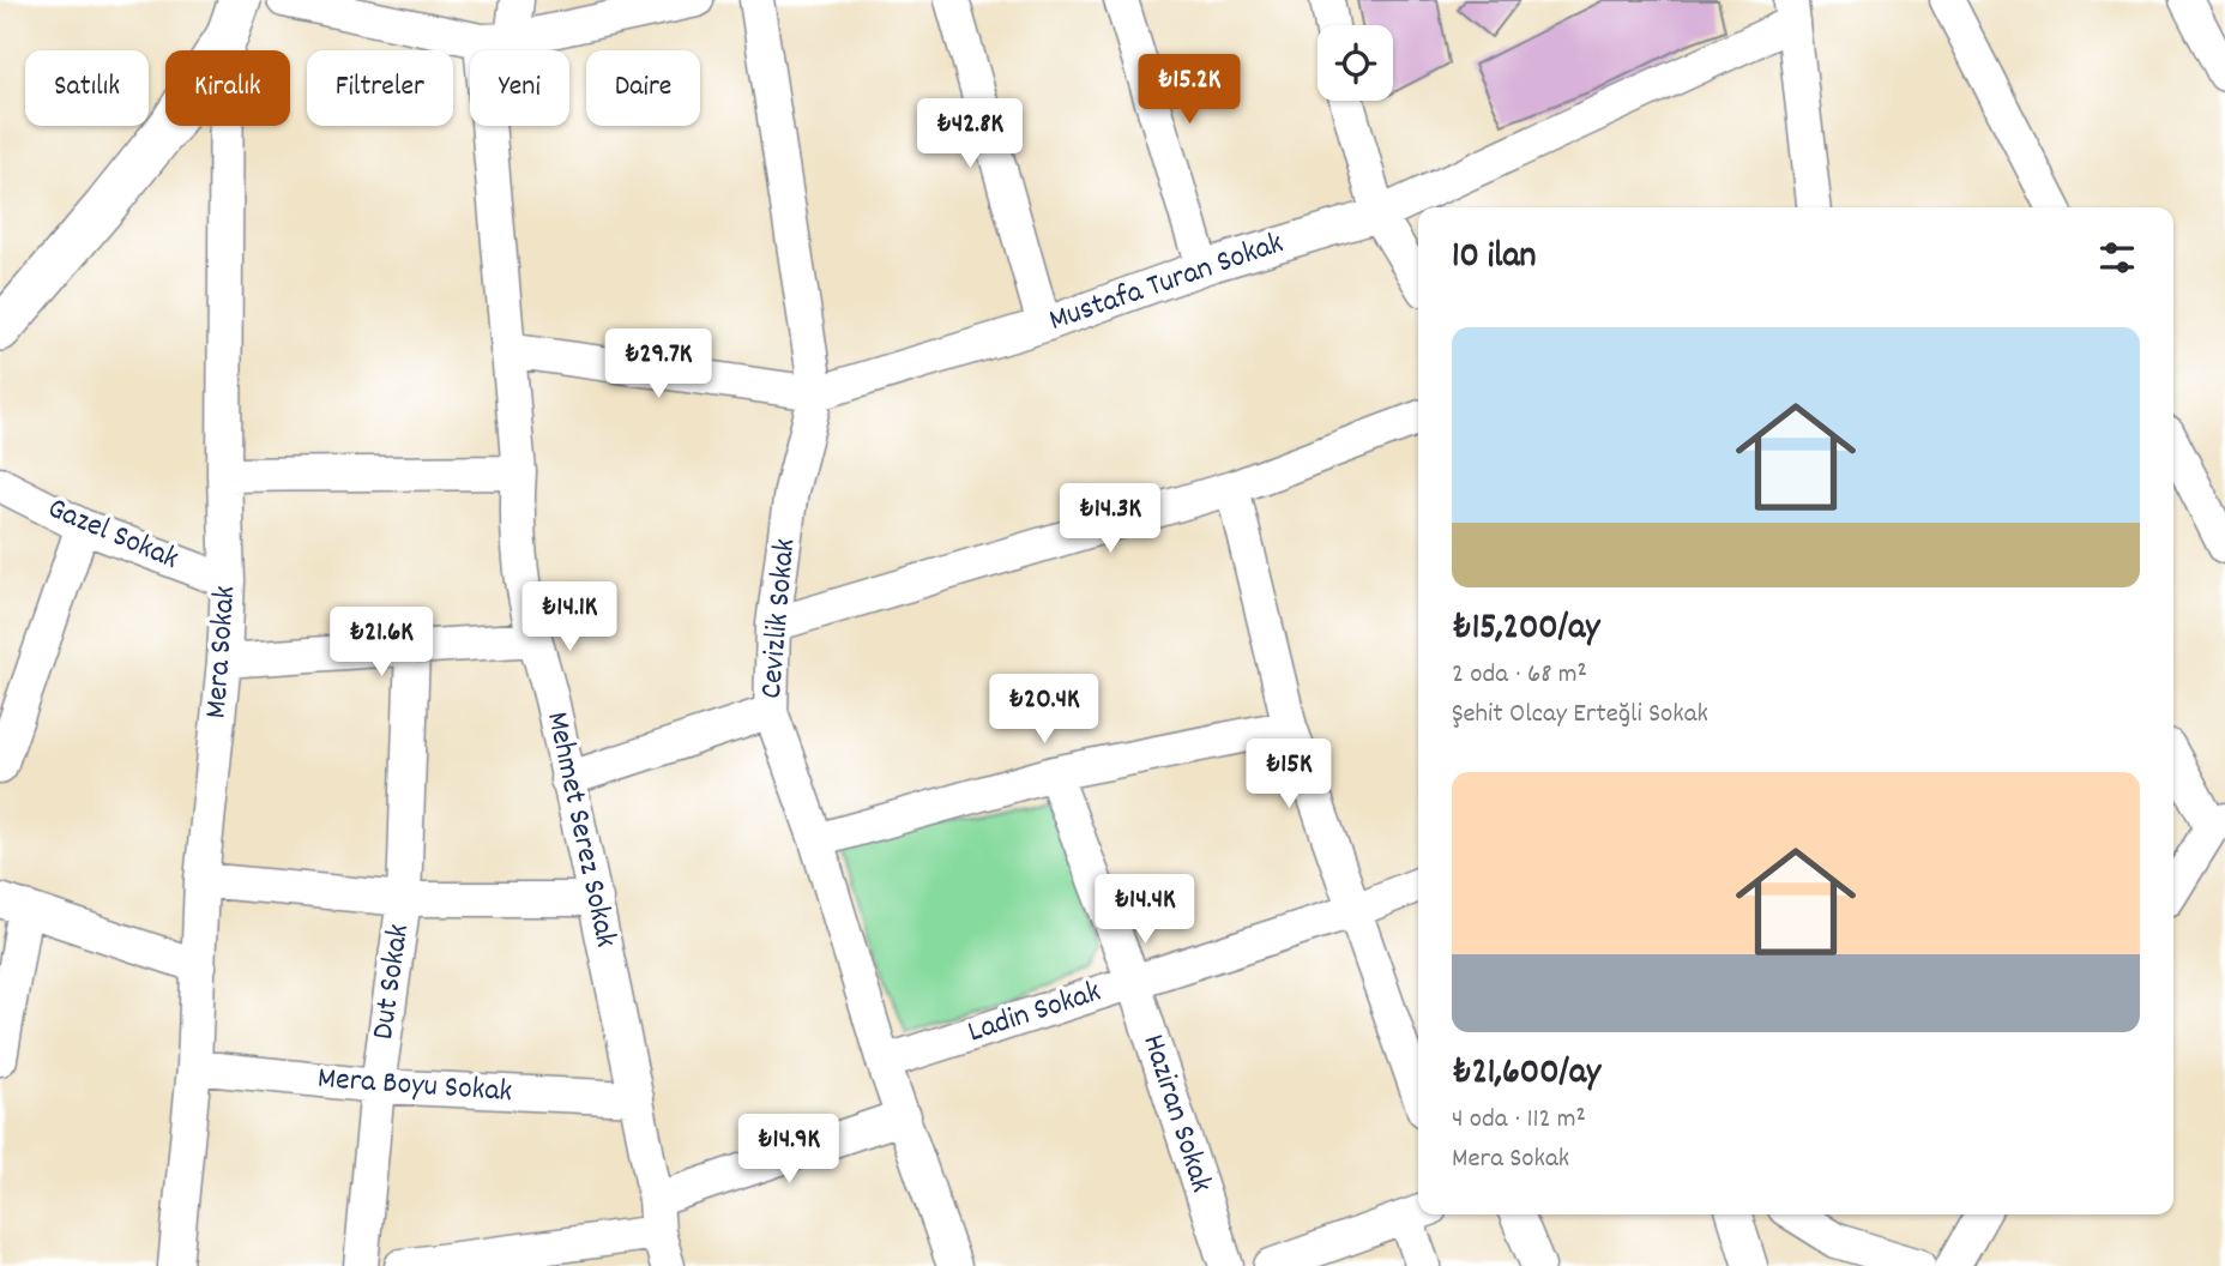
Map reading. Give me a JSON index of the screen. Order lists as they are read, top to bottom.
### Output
{
  "streets": {
    "street": [
      "Mustafa Turan Sokak",
      "Gazel Sokak",
      "Cevizlik Sokak",
      "Mera Sokak",
      "Mehmet Serez Sokak",
      "Dut Sokak",
      "Ladin Sokak",
      "Mera Boyu Sokak",
      "Haziran Sokak"
    ]
  },
  "crossings": [
    ["Mustafa Turan Sokak", "Cevizlik Sokak"],
    ["Mustafa Turan Sokak", "Mehmet Serez Sokak"],
    ["Gazel Sokak", "Mera Sokak"],
    ["Cevizlik Sokak", "Ladin Sokak"],
    ["Mera Sokak", "Mera Boyu Sokak"],
    ["Mehmet Serez Sokak", "Mera Boyu Sokak"],
    ["Dut Sokak", "Mera Boyu Sokak"],
    ["Ladin Sokak", "Haziran Sokak"]
  ],
  "page": {
    "chip": [
      "Satılık",
      "Kiralık",
      "Filtreler",
      "Yeni",
      "Daire"
    ],
    "price": [
      "₺15.2K",
      "₺42.8K",
      "₺29.7K",
      "₺14.3K",
      "₺14.1K",
      "₺21.6K",
      "₺20.4K",
      "₺15K",
      "₺14.4K",
      "₺14.9K"
    ],
    "heading": "10 ilan",
    "list": [
      {
        "name": "₺15,200/ay",
        "note": "2 oda · 68 m² · Şehit Olcay Erteğli Sokak"
      },
      {
        "name": "₺21,600/ay",
        "note": "4 oda · 112 m² · Mera Sokak"
      }
    ]
  }
}
